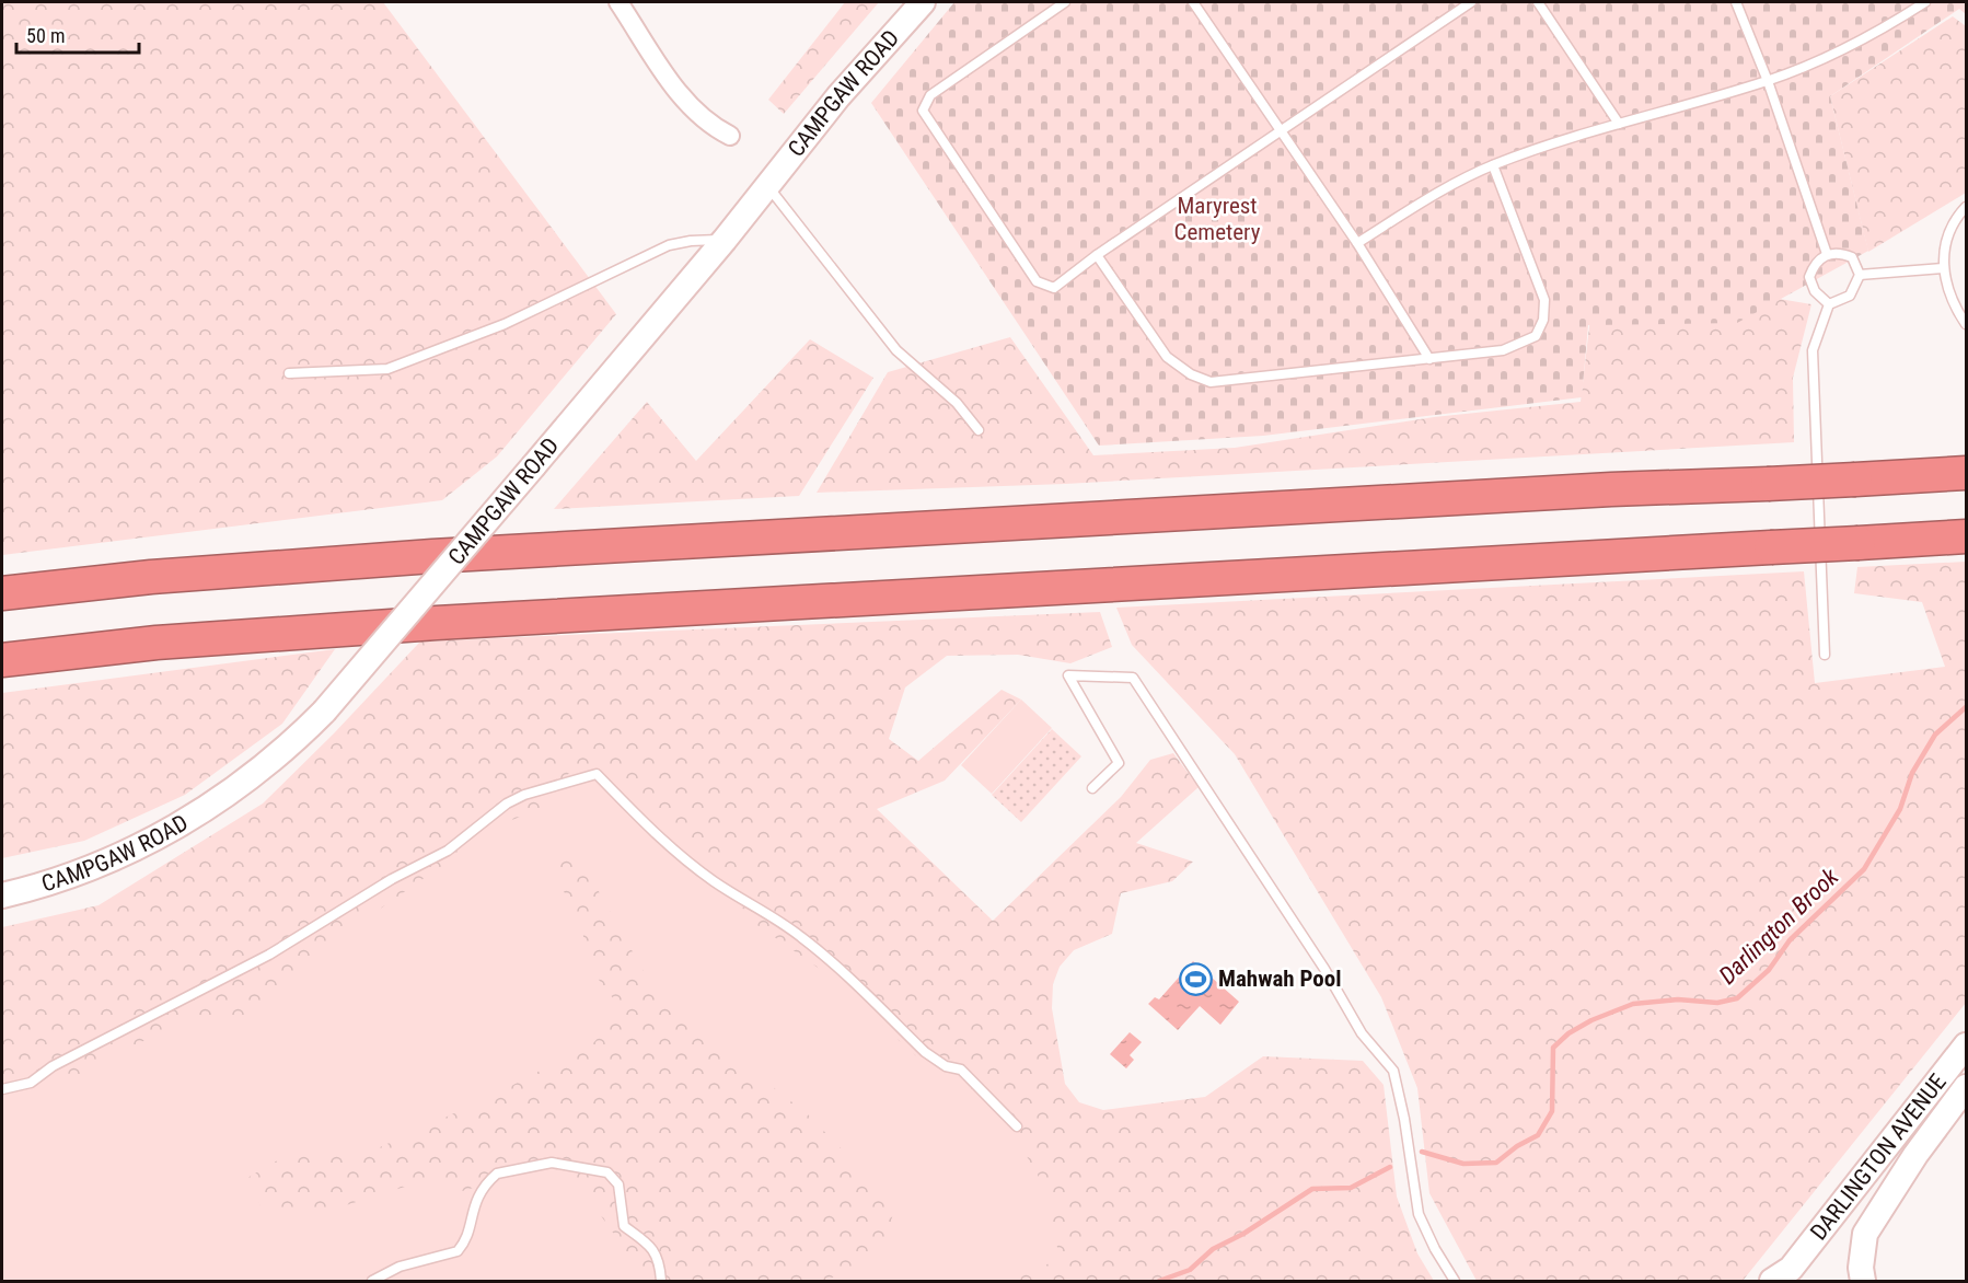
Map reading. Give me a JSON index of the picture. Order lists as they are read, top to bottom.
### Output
{
  "streets": {
    "main road": ["CAMPGAW ROAD", "DARLINGTON AVENUE"]
  },
  "water": ["Darlington Brook"],
  "parks": ["Maryrest Cemetery"],
  "places": {
    "sports": ["Mahwah Pool"]
  },
  "scale_bar": "50 m"
}
